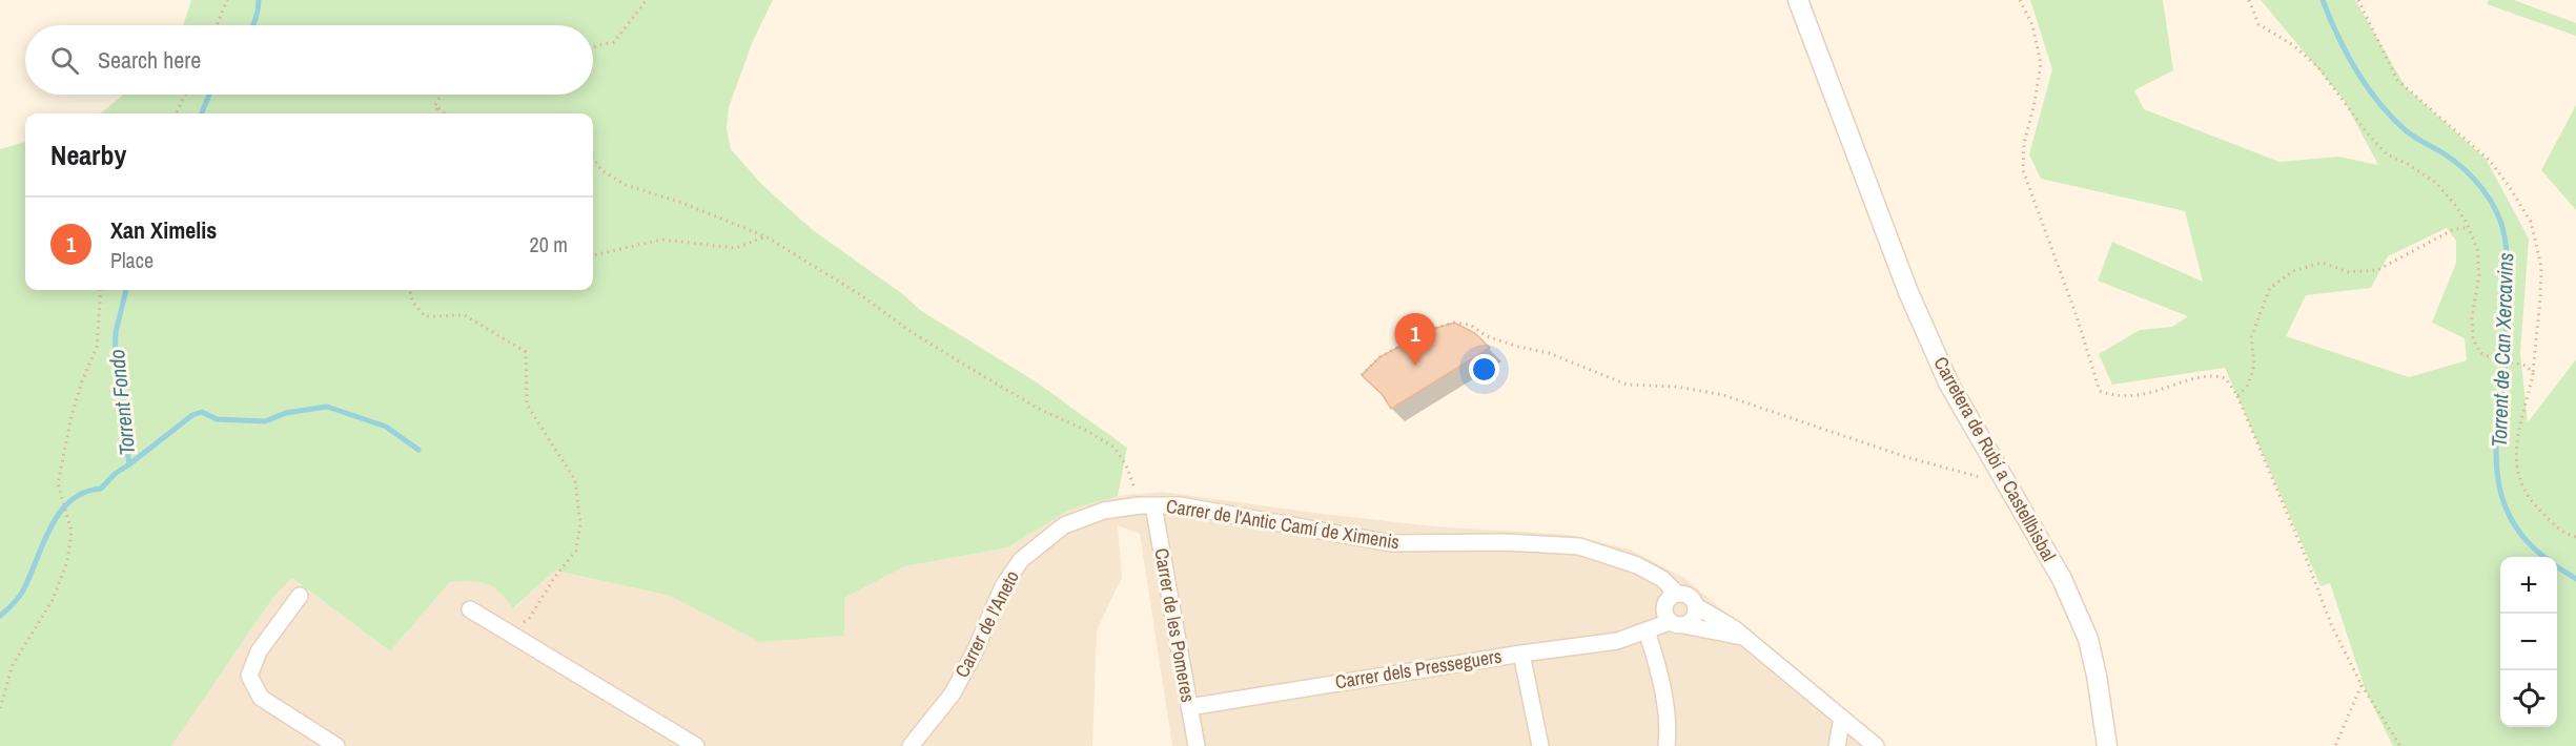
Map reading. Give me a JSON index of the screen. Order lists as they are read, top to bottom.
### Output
{
  "streets": {
    "street": [
      "Carretera de Rubí a Castellbisbal",
      "Carrer de l'Antic Camí de Ximenis",
      "Carrer de l'Aneto",
      "Carrer de les Pomeres",
      "Carrer dels Presseguers"
    ]
  },
  "crossings": [
    ["Carrer de l'Antic Camí de Ximenis", "Carrer de l'Aneto"],
    ["Carrer de l'Antic Camí de Ximenis", "Carrer de les Pomeres"],
    ["Carrer de l'Aneto", "Carrer de les Pomeres"],
    ["Carrer de les Pomeres", "Carrer dels Presseguers"]
  ],
  "water": ["Torrent de Can Xercavins", "Torrent Fondo"],
  "page": {
    "search": "Search here",
    "heading": "Nearby",
    "list": [
      {
        "mark": "1",
        "name": "Xan Ximelis",
        "note": "Place",
        "value": "20 m"
      }
    ],
    "pins": "1",
    "map_buttons": ["+", "−"]
  }
}
